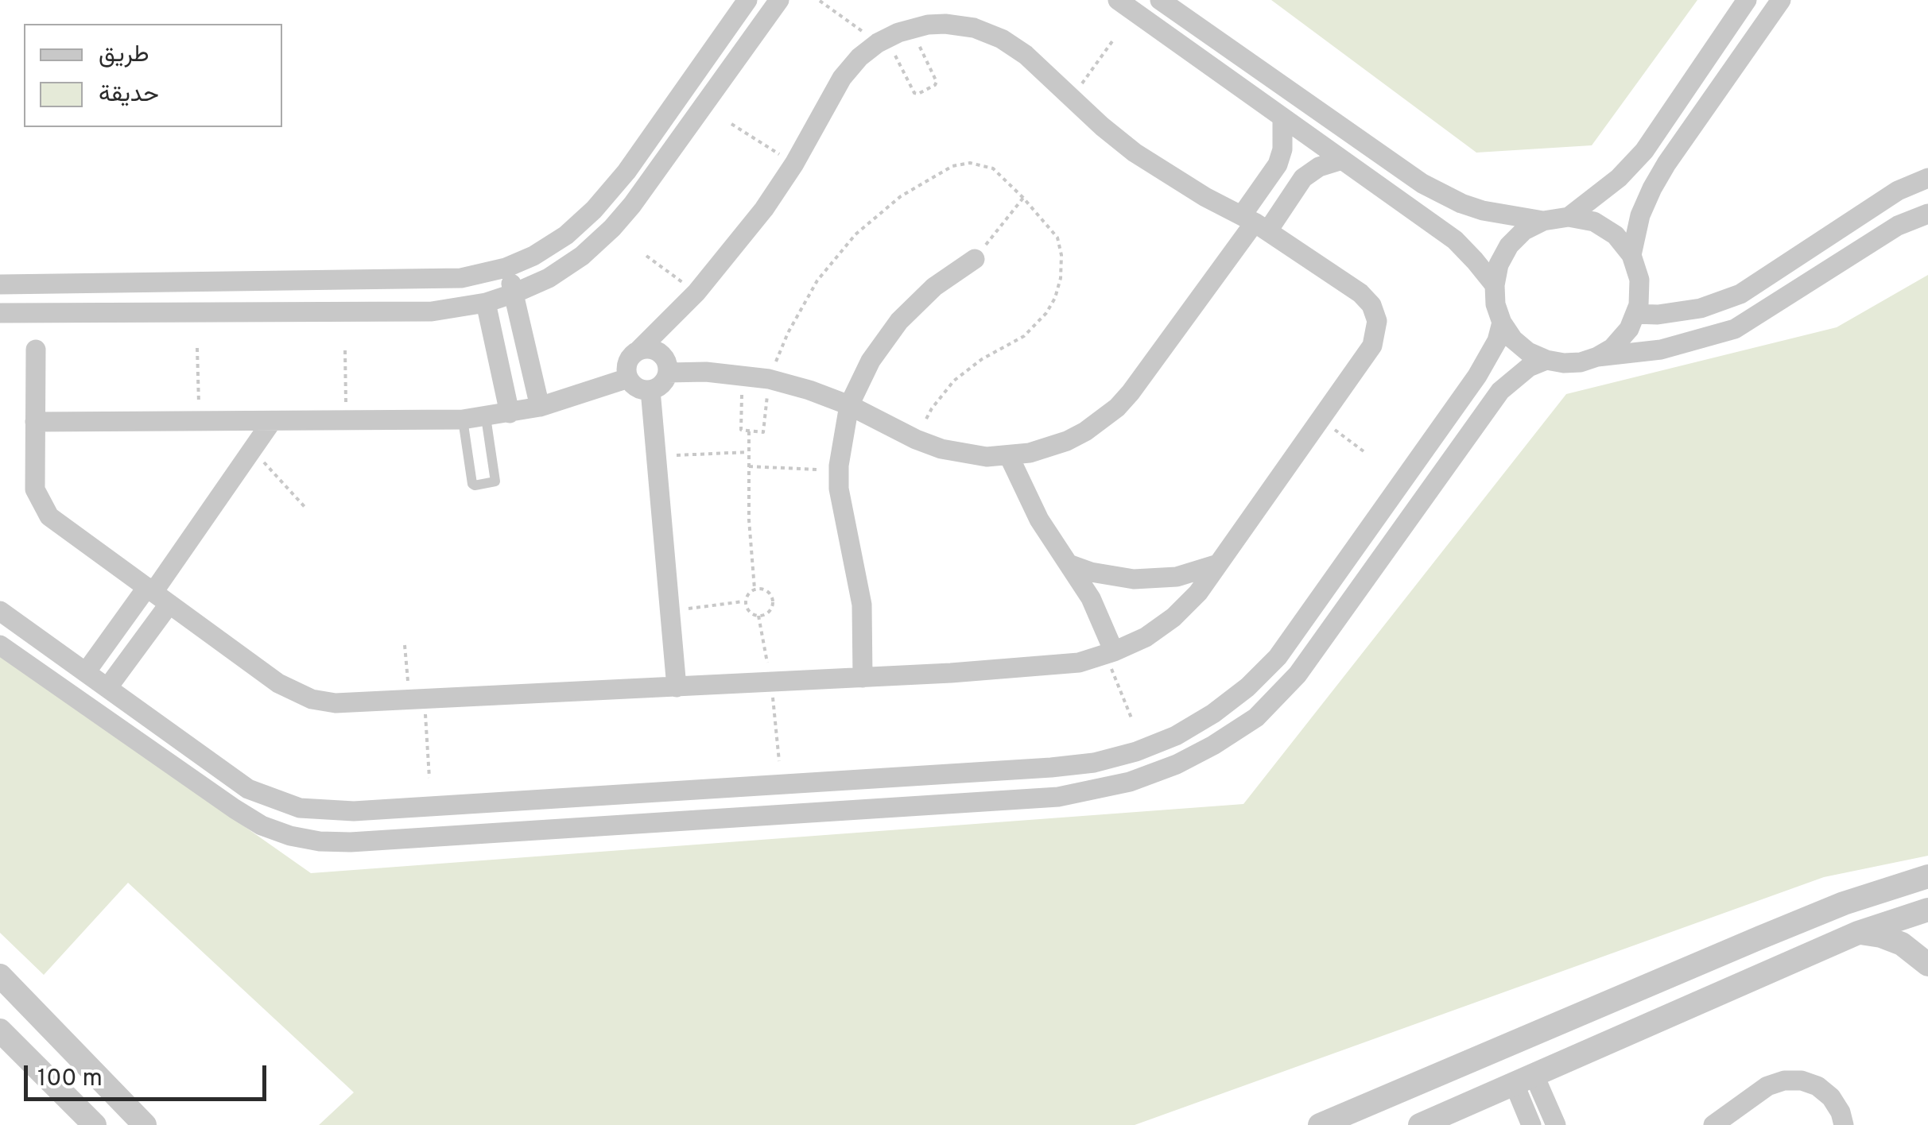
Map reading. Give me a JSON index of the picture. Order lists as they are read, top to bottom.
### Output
{
  "legend": ["طريق", "حديقة"],
  "scale_bar": "100 m"
}
